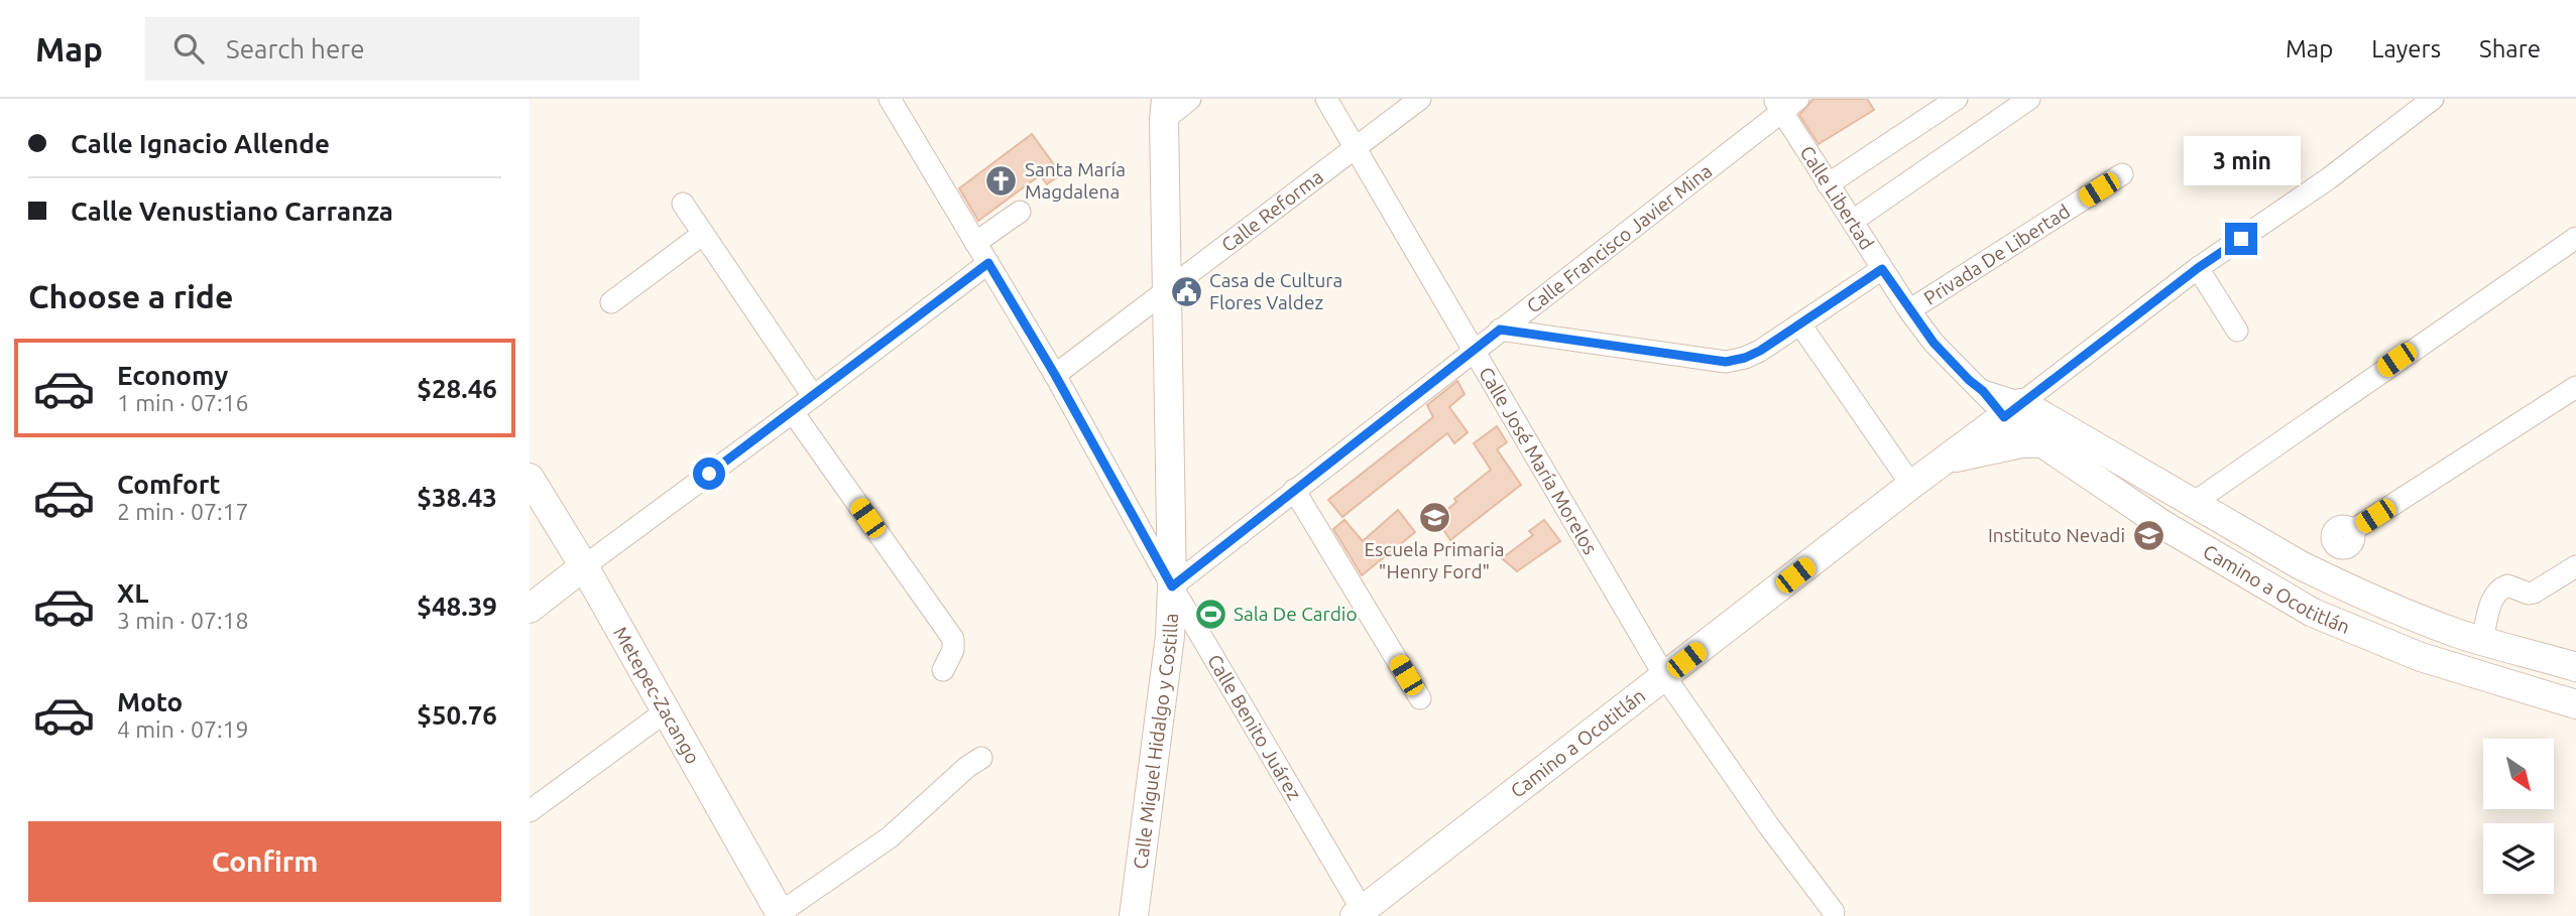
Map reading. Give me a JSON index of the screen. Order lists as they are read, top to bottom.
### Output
{
  "streets": {
    "main road": ["Camino a Ocotitlán", "Metepec-Zacango", "Calle Miguel Hidalgo y Costilla"],
    "street": [
      "Calle Libertad",
      "Calle Reforma",
      "Calle Francisco Javier Mina",
      "Privada De Libertad",
      "Calle José María Morelos",
      "Calle Benito Juárez"
    ]
  },
  "crossings": [
    ["Calle Libertad", "Calle Francisco Javier Mina"],
    ["Calle Libertad", "Privada De Libertad"],
    ["Calle Libertad", "Camino a Ocotitlán"],
    ["Calle Reforma", "Calle José María Morelos"],
    ["Calle Reforma", "Calle Benito Juárez"],
    ["Calle Reforma", "Calle Miguel Hidalgo y Costilla"],
    ["Calle Francisco Javier Mina", "Calle José María Morelos"],
    ["Calle Francisco Javier Mina", "Calle Benito Juárez"],
    ["Calle Francisco Javier Mina", "Calle Miguel Hidalgo y Costilla"],
    ["Calle José María Morelos", "Camino a Ocotitlán"],
    ["Camino a Ocotitlán", "Calle Benito Juárez"],
    ["Calle Benito Juárez", "Calle Miguel Hidalgo y Costilla"]
  ],
  "places": {
    "church": ["Santa María Magdalena"],
    "public building": ["Casa de Cultura Flores Valdez"],
    "school or university": ["Escuela Primaria \"Henry Ford\"", "Instituto Nevadi"],
    "sports": ["Sala De Cardio"]
  },
  "north": "bottom right",
  "page": {
    "header": "Map",
    "search": "Search here",
    "nav": ["Map", "Layers", "Share"],
    "banner": ["Calle Ignacio Allende", "Calle Venustiano Carranza"],
    "bubble": "3 min",
    "heading": "Choose a ride",
    "list": [
      {
        "name": "Economy",
        "note": "1 min · 07:16",
        "value": "$28.46"
      },
      {
        "name": "Comfort",
        "note": "2 min · 07:17",
        "value": "$38.43"
      },
      {
        "name": "XL",
        "note": "3 min · 07:18",
        "value": "$48.39"
      },
      {
        "name": "Moto",
        "note": "4 min · 07:19",
        "value": "$50.76"
      }
    ],
    "buttons": "Confirm"
  }
}
